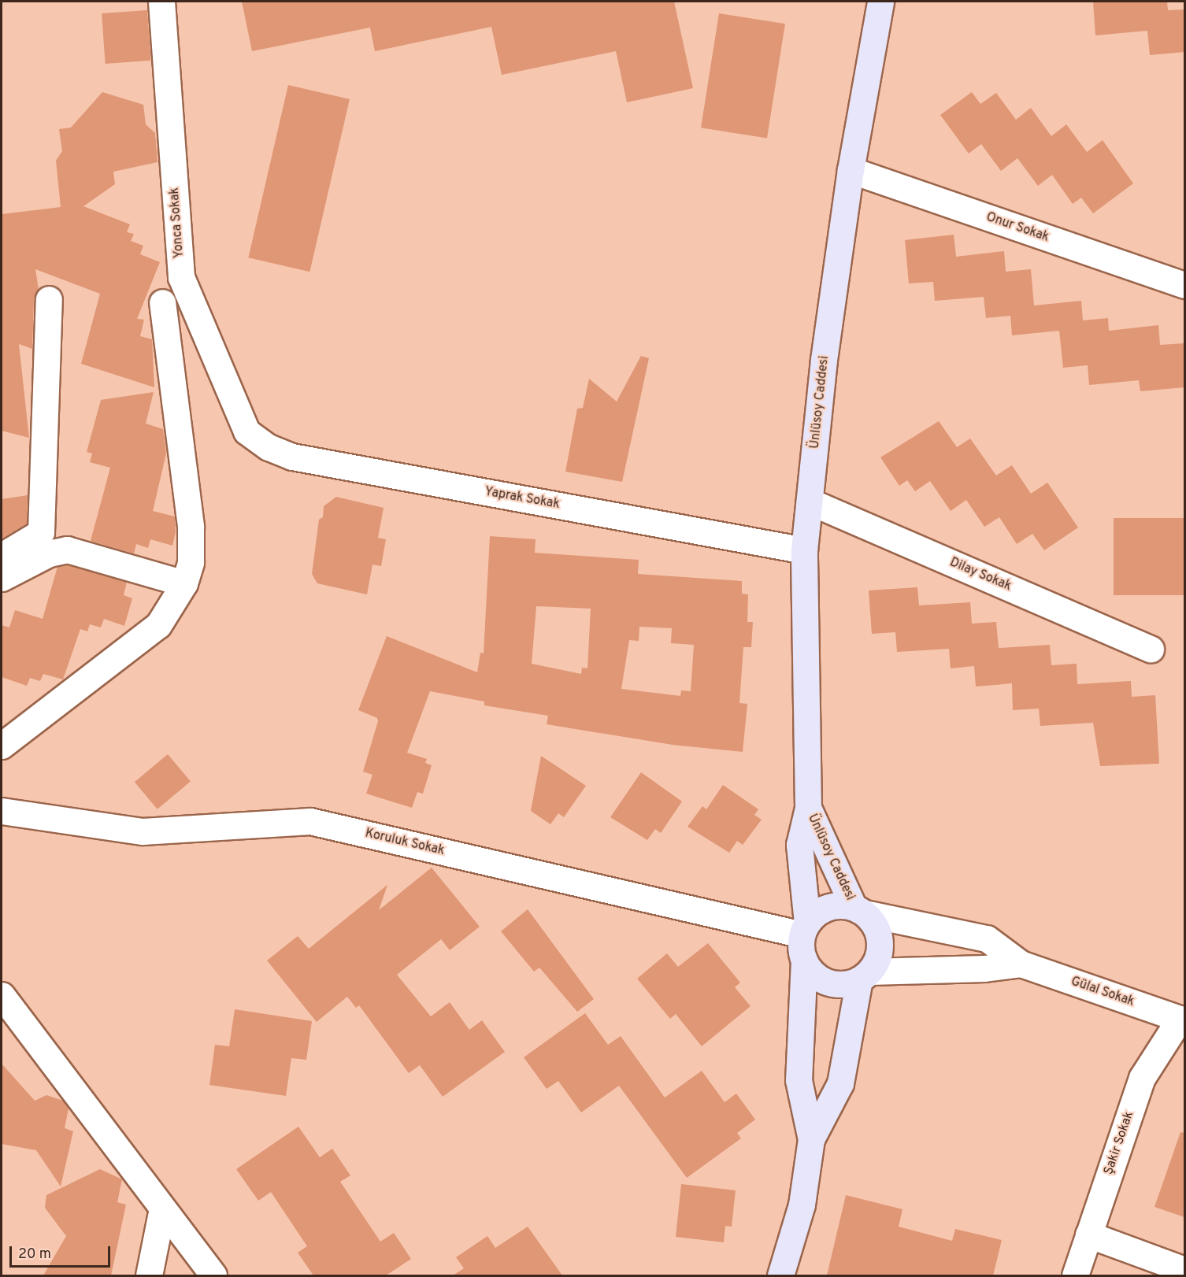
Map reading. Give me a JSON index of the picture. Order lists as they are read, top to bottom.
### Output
{
  "streets": {
    "street": [
      "Yonca Sokak",
      "Onur Sokak",
      "Ünlüsoy Caddesi",
      "Yaprak Sokak",
      "Dilay Sokak",
      "Koruluk Sokak",
      "Gülal Sokak",
      "Şakir Sokak"
    ]
  },
  "crossings": [
    ["Yonca Sokak", "Yaprak Sokak"],
    ["Onur Sokak", "Ünlüsoy Caddesi"],
    ["Ünlüsoy Caddesi", "Yaprak Sokak"],
    ["Ünlüsoy Caddesi", "Dilay Sokak"],
    ["Ünlüsoy Caddesi", "Koruluk Sokak"],
    ["Ünlüsoy Caddesi", "Gülal Sokak"],
    ["Koruluk Sokak", "Gülal Sokak"],
    ["Gülal Sokak", "Şakir Sokak"]
  ],
  "scale_bar": "20 m"
}
